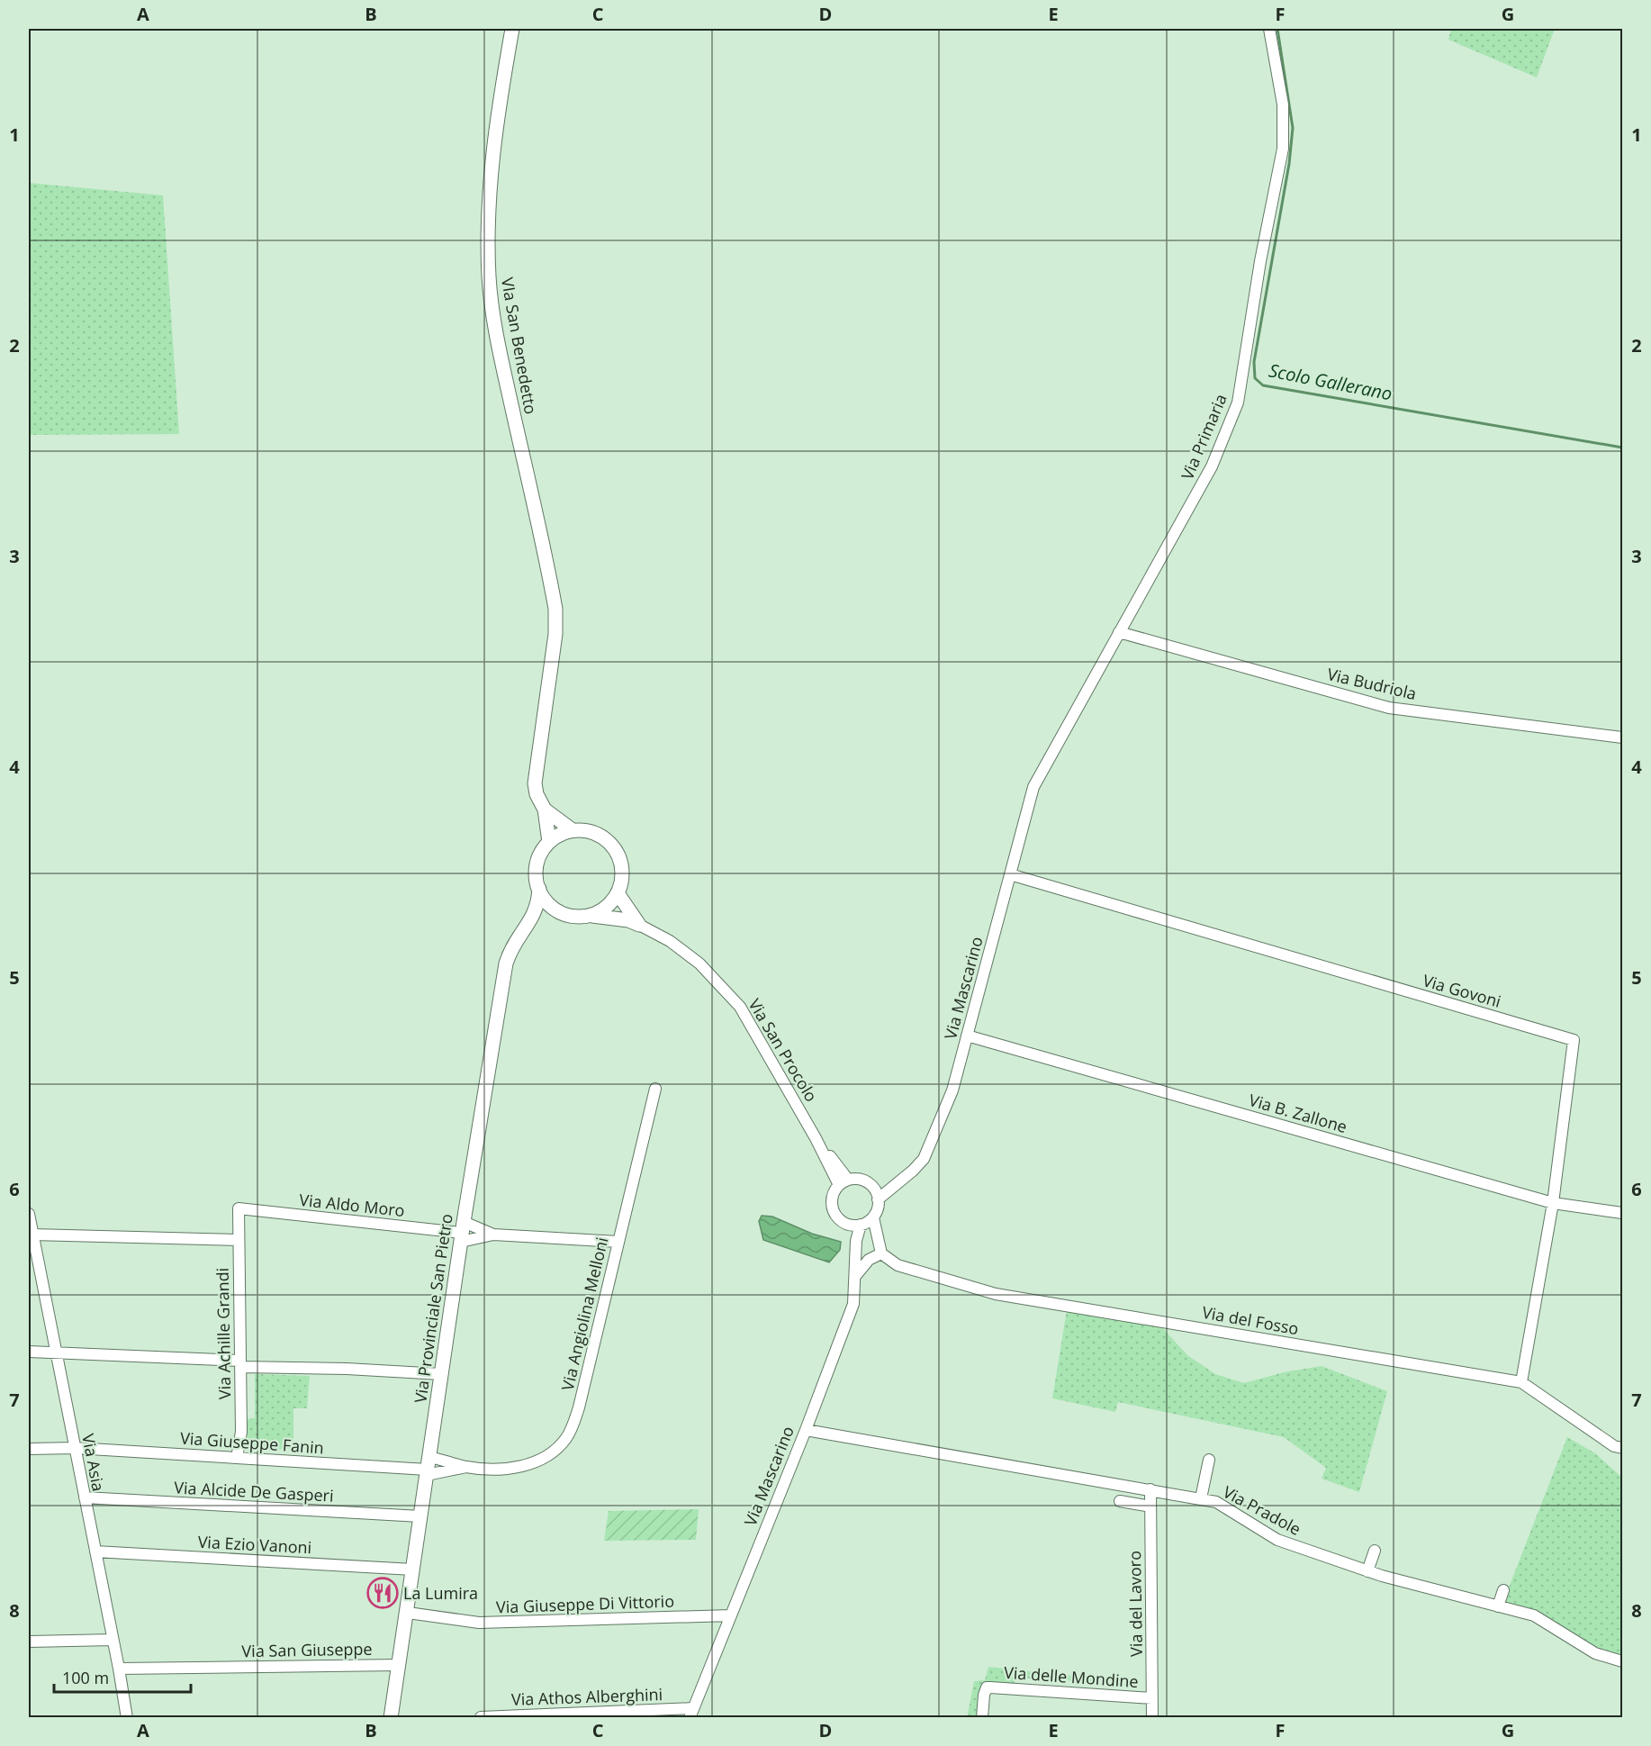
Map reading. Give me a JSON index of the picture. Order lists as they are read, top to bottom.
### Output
{
  "streets": {
    "main road": ["VIa San Benedetto", "Via Provinciale San Pietro"],
    "street": [
      "Via Primaria",
      "Via Budriola",
      "Via Mascarino",
      "Via Govoni",
      "Via San Procolo",
      "Via B. Zallone",
      "Via Aldo Moro",
      "Via Angiolina Melloni",
      "Via del Fosso",
      "Via Achille Grandi",
      "Via Giuseppe Fanin",
      "Via Asia",
      "Via Alcide De Gasperi",
      "Via Pradole",
      "Via Ezio Vanoni",
      "Via Giuseppe Di Vittorio",
      "Via del Lavoro",
      "Via San Giuseppe",
      "Via delle Mondine",
      "Via Athos Alberghini"
    ]
  },
  "crossings": [
    ["Via Primaria", "Via Budriola"],
    ["Via Primaria", "Via Mascarino"],
    ["Via Mascarino", "Via Govoni"],
    ["Via Mascarino", "Via San Procolo"],
    ["Via Mascarino", "Via B. Zallone"],
    ["Via Mascarino", "Via Pradole"],
    ["Via Mascarino", "Via Giuseppe Di Vittorio"],
    ["Via Mascarino", "Via Athos Alberghini"],
    ["Via Govoni", "Via B. Zallone"],
    ["Via Govoni", "Via del Fosso"],
    ["Via Aldo Moro", "Via Provinciale San Pietro"],
    ["Via Aldo Moro", "Via Achille Grandi"],
    ["Via Provinciale San Pietro", "Via Angiolina Melloni"],
    ["Via Provinciale San Pietro", "Via Giuseppe Fanin"],
    ["Via Provinciale San Pietro", "Via Alcide De Gasperi"],
    ["Via Provinciale San Pietro", "Via Ezio Vanoni"],
    ["Via Provinciale San Pietro", "Via Giuseppe Di Vittorio"],
    ["Via Provinciale San Pietro", "Via San Giuseppe"],
    ["Via Angiolina Melloni", "Via Giuseppe Fanin"],
    ["Via Achille Grandi", "Via Giuseppe Fanin"],
    ["Via Giuseppe Fanin", "Via Asia"],
    ["Via Asia", "Via Alcide De Gasperi"],
    ["Via Asia", "Via Ezio Vanoni"],
    ["Via Asia", "Via San Giuseppe"],
    ["Via Pradole", "Via del Lavoro"],
    ["Via del Lavoro", "Via delle Mondine"]
  ],
  "water": ["Scolo Gallerano"],
  "places": {
    "restaurant": ["La Lumira"]
  },
  "scale_bar": "100 m",
  "grid": {
    "columns": [
      "A",
      "B",
      "C",
      "D",
      "E",
      "F",
      "G"
    ],
    "rows": [
      "1",
      "2",
      "3",
      "4",
      "5",
      "6",
      "7",
      "8"
    ]
  }
}
